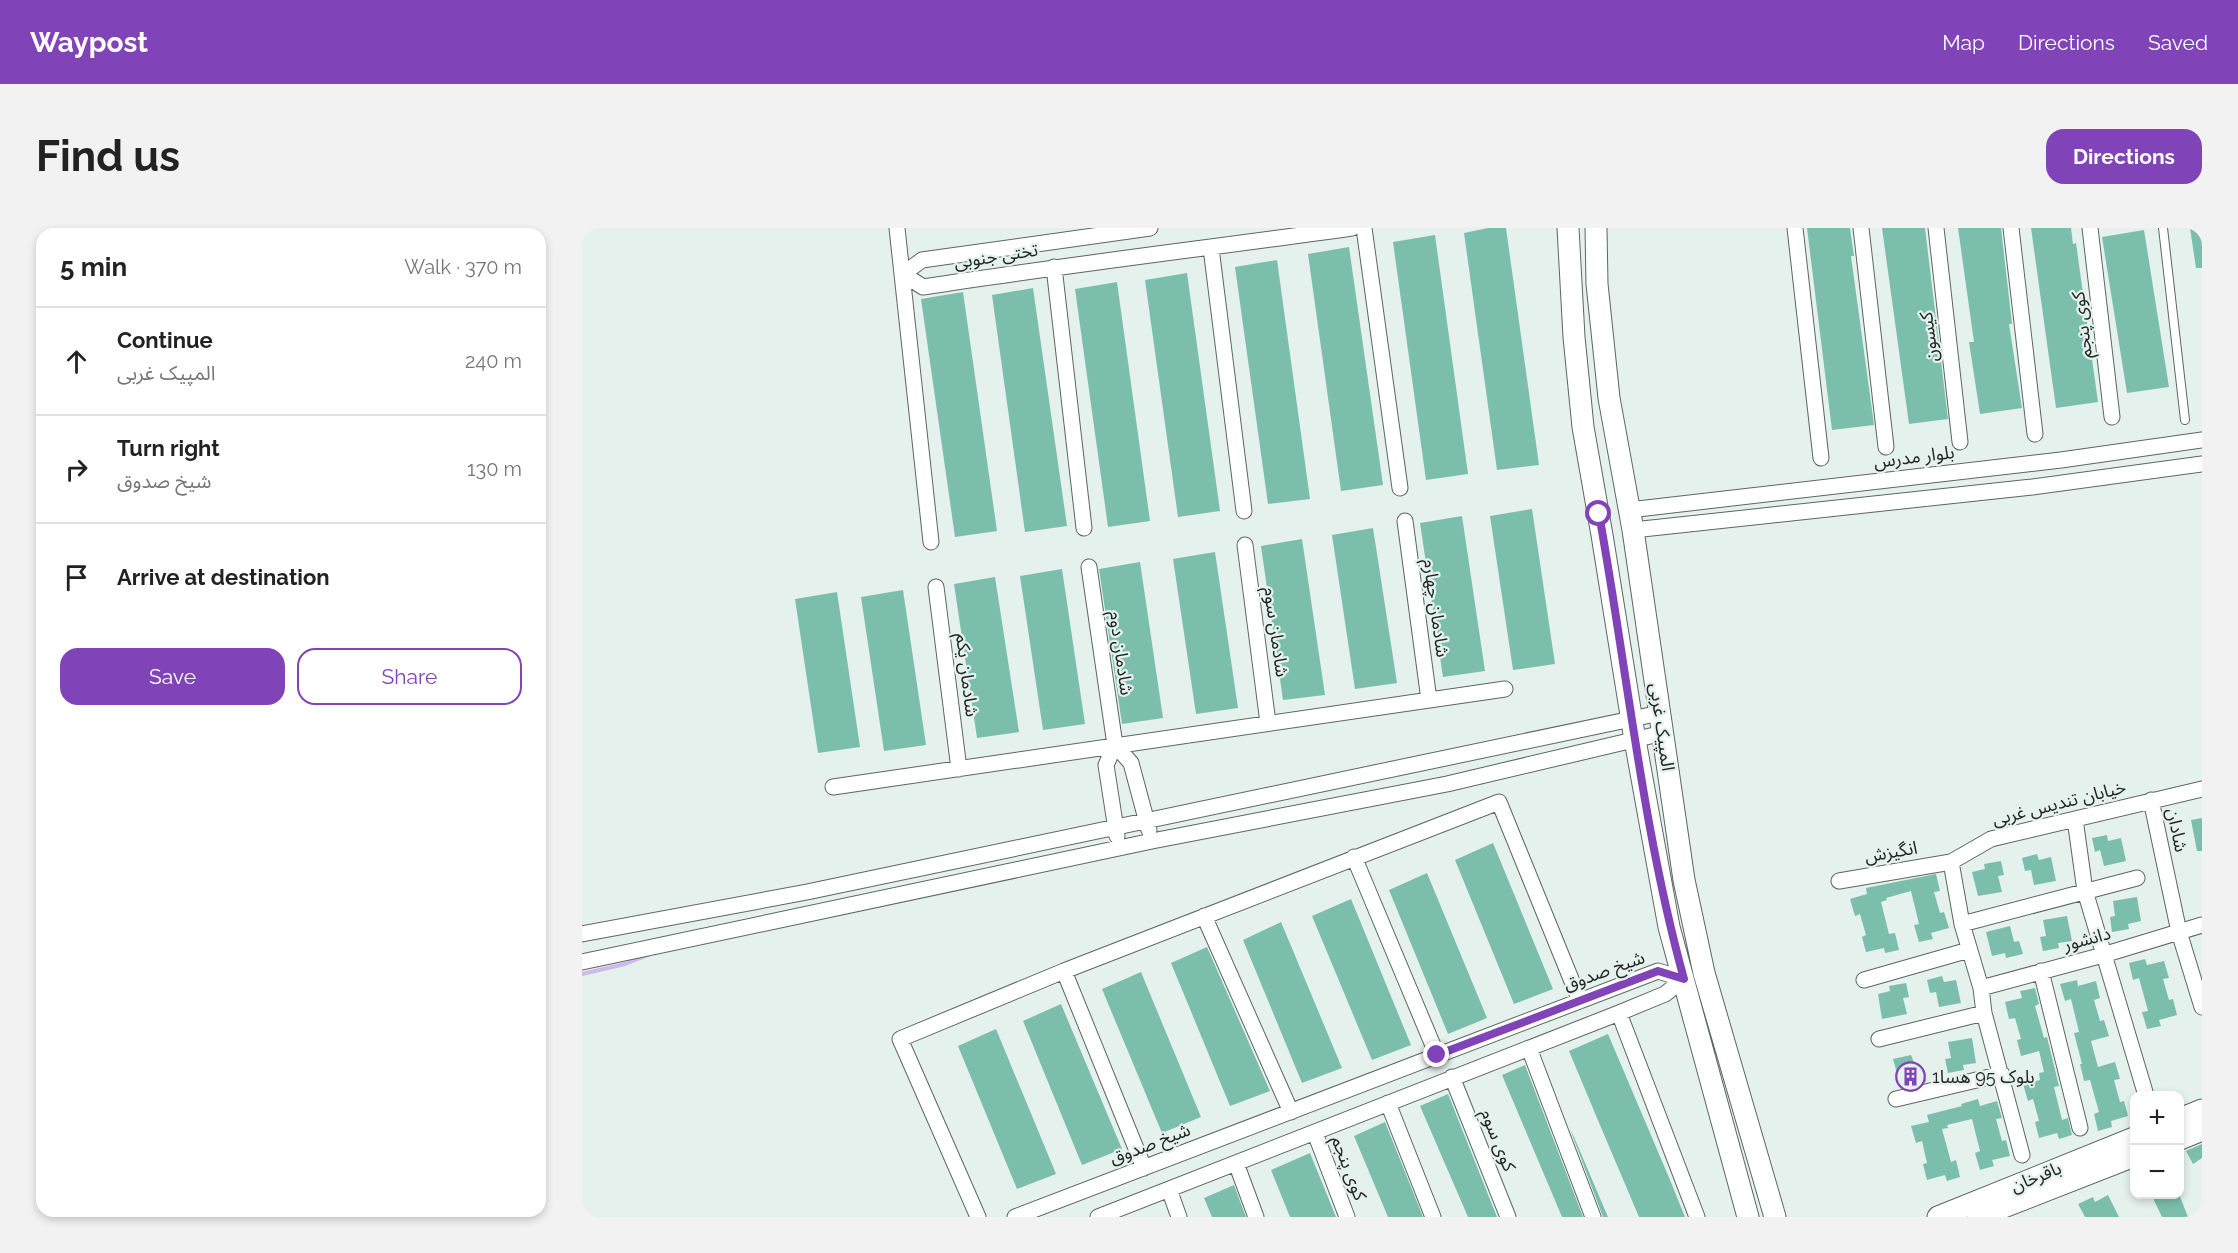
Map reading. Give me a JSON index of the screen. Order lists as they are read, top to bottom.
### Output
{
  "streets": {
    "street": [
      "تختی جنوبی",
      "کوی پنجم",
      "کیسون",
      "بلوار مدرس",
      "شادمان چهارم",
      "شادمان سوم",
      "شادمان دوم",
      "شادمان یکم",
      "المپیک غربی",
      "خیابان تندیس غربی",
      "شادان",
      "انگیزش",
      "دانشور",
      "شیخ صدوق",
      "کوی سوم",
      "باقرخان"
    ]
  },
  "crossings": [
    ["بلوار مدرس", "المپیک غربی"],
    ["المپیک غربی", "شیخ صدوق"],
    ["خیابان تندیس غربی", "شادان"],
    ["خیابان تندیس غربی", "انگیزش"],
    ["شادان", "دانشور"]
  ],
  "places": {
    "building": ["بلوک 95 هسا1"]
  },
  "page": {
    "header": "Waypost",
    "nav": ["Map", "Directions", "Saved"],
    "buttons": [
      "Directions",
      ["Save", "Share"]
    ],
    "title": "Find us",
    "heading": ["5 min", "Walk · 370 m"],
    "list": [
      ["Continue", "المپیک غربی", "240 m"],
      ["Turn right", "شیخ صدوق", "130 m"],
      "Arrive at destination"
    ],
    "map_buttons": ["+", "−"]
  }
}
